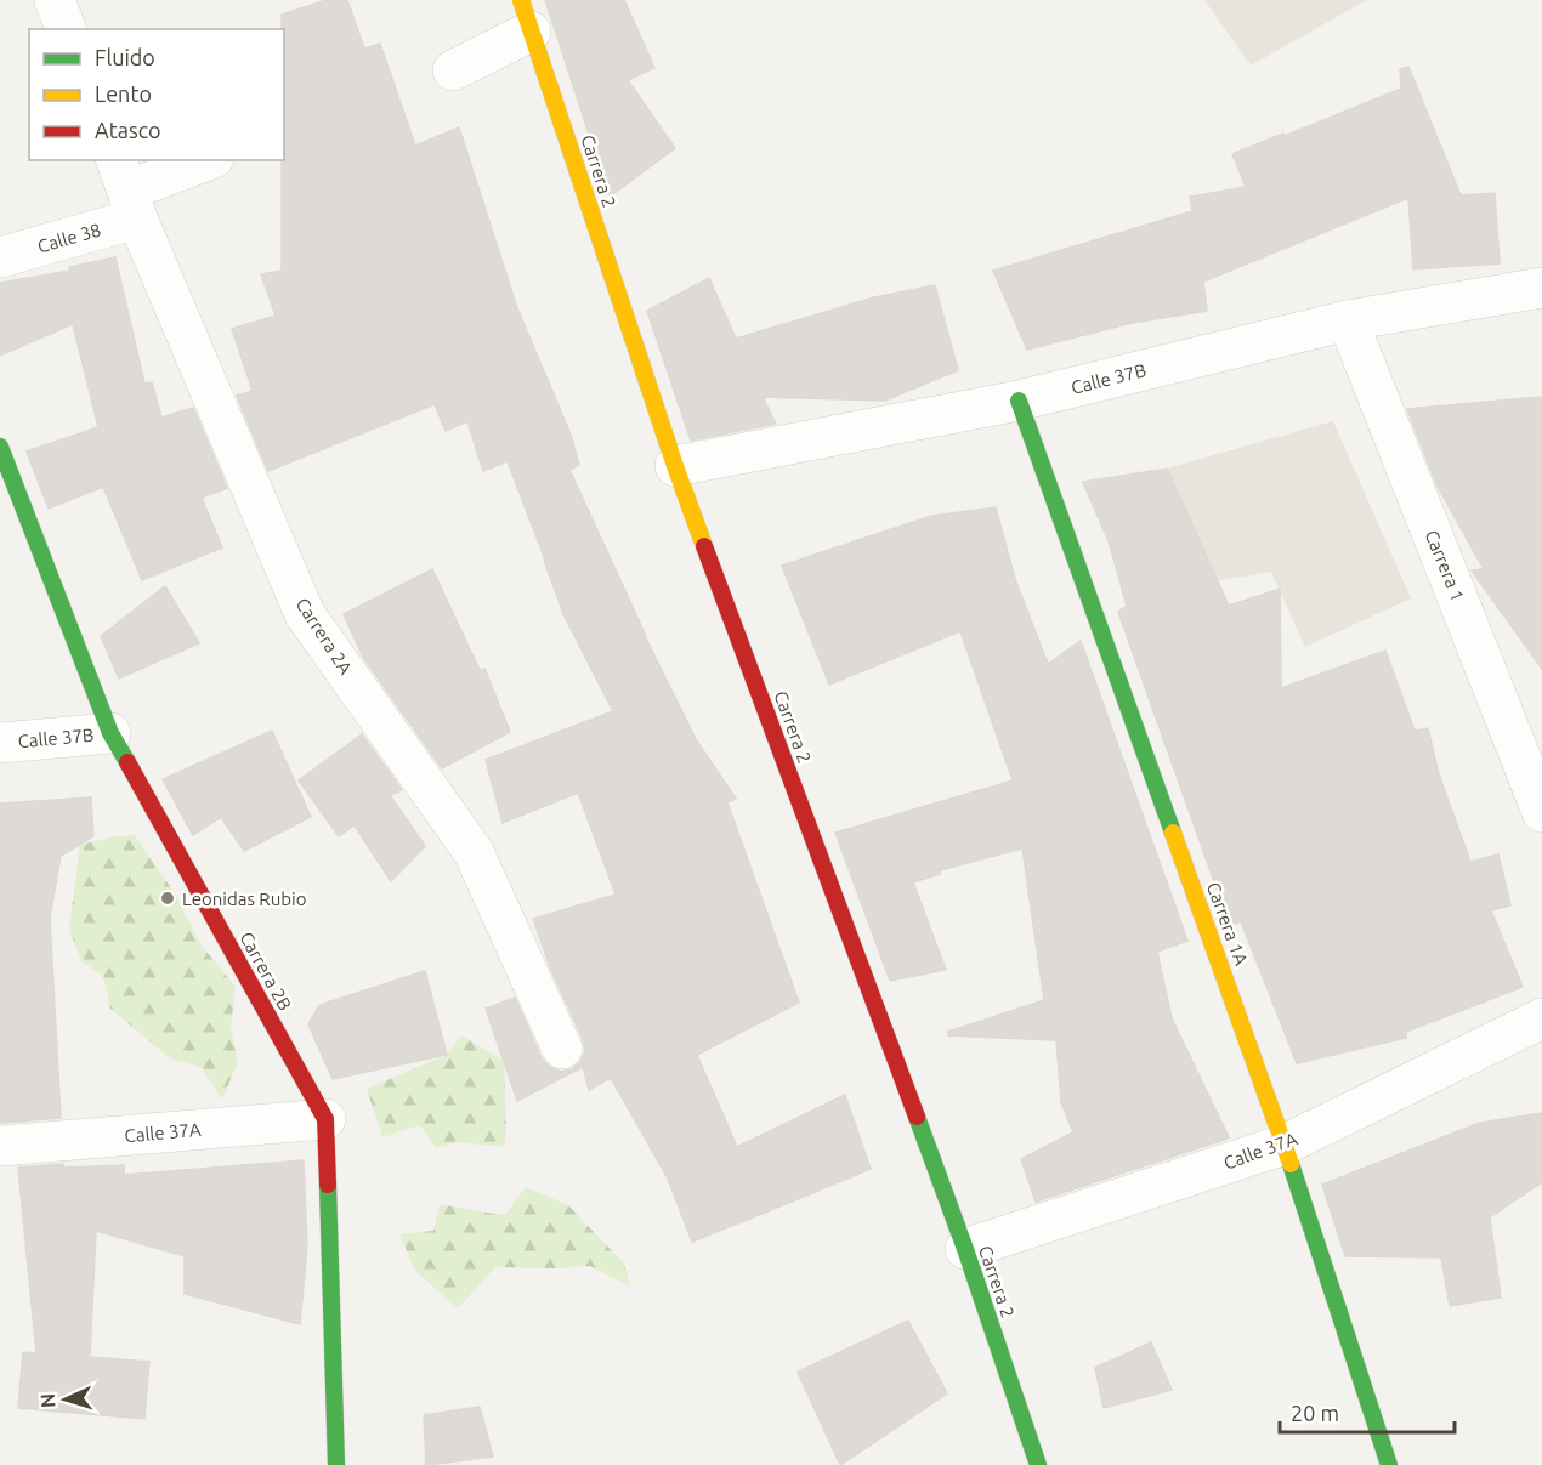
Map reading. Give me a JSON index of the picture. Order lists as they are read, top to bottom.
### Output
{
  "streets": {
    "street": [
      "Carrera 2",
      "Calle 38",
      "Calle 37B",
      "Carrera 1",
      "Carrera 2A",
      "Carrera 1A",
      "Carrera 2B",
      "Calle 37A"
    ]
  },
  "crossings": [
    ["Carrera 2", "Calle 37B"],
    ["Carrera 2", "Calle 37A"],
    ["Calle 38", "Carrera 2A"],
    ["Calle 37B", "Carrera 1"],
    ["Calle 37B", "Carrera 1A"],
    ["Calle 37B", "Carrera 2B"],
    ["Carrera 1A", "Calle 37A"],
    ["Carrera 2B", "Calle 37A"]
  ],
  "places": ["Leonidas Rubio"],
  "legend": ["Fluido", "Lento", "Atasco"],
  "scale_bar": "20 m",
  "north": "left"
}
